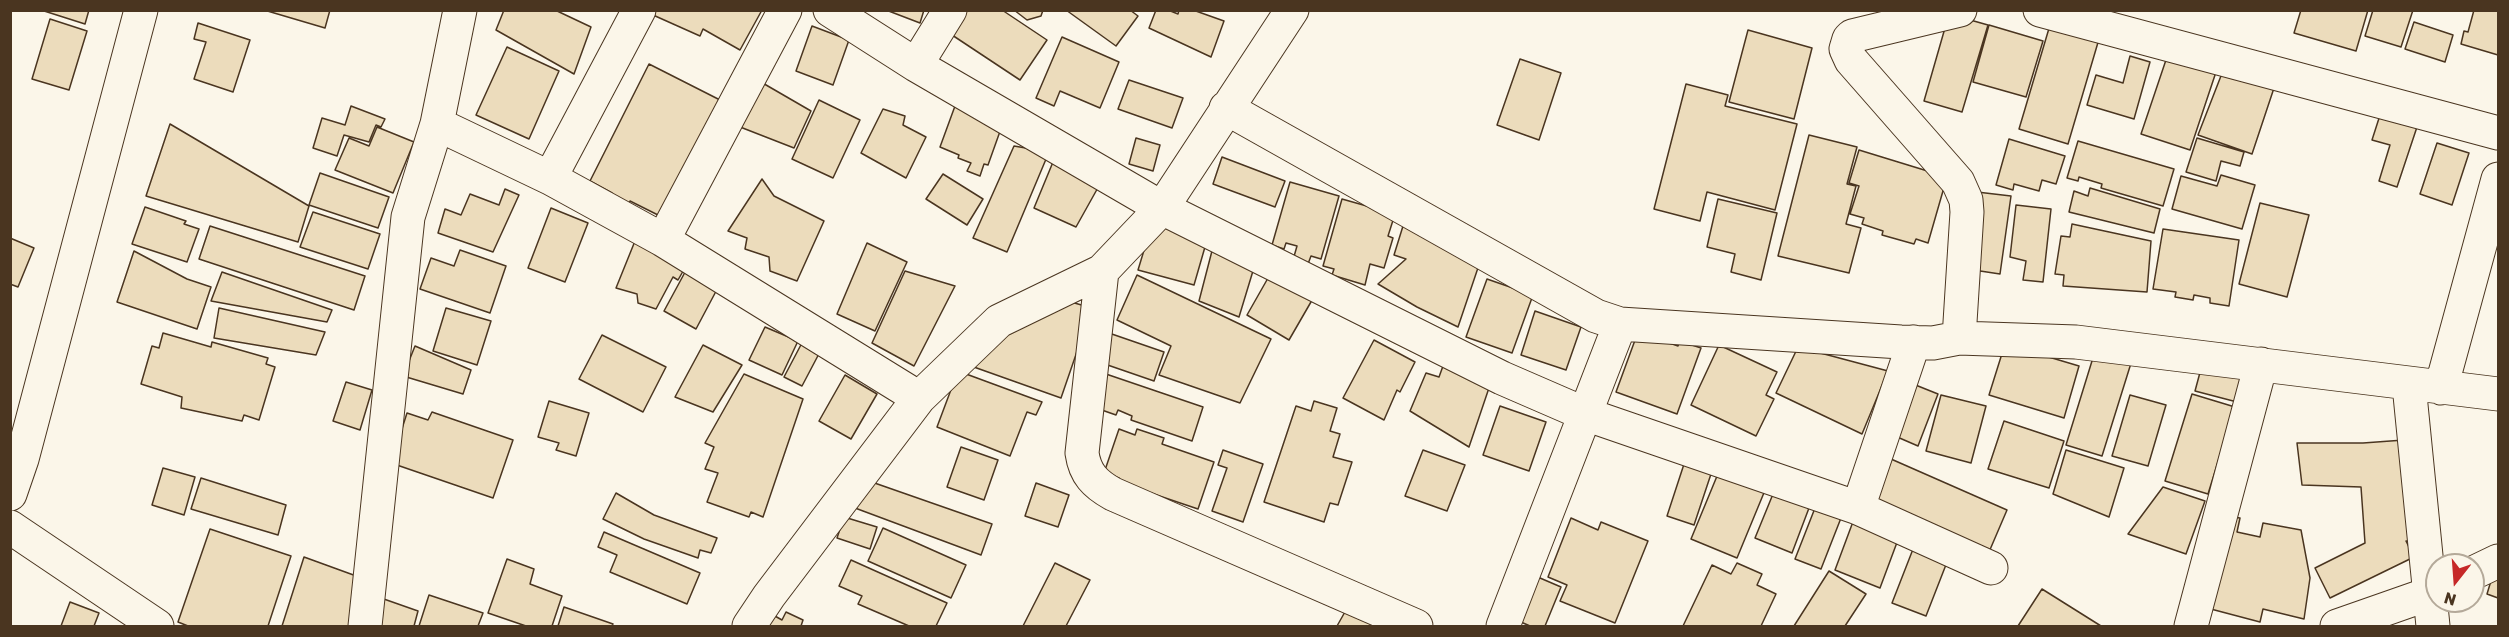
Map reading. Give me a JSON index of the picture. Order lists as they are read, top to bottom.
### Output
{
  "north": "bottom"
}
